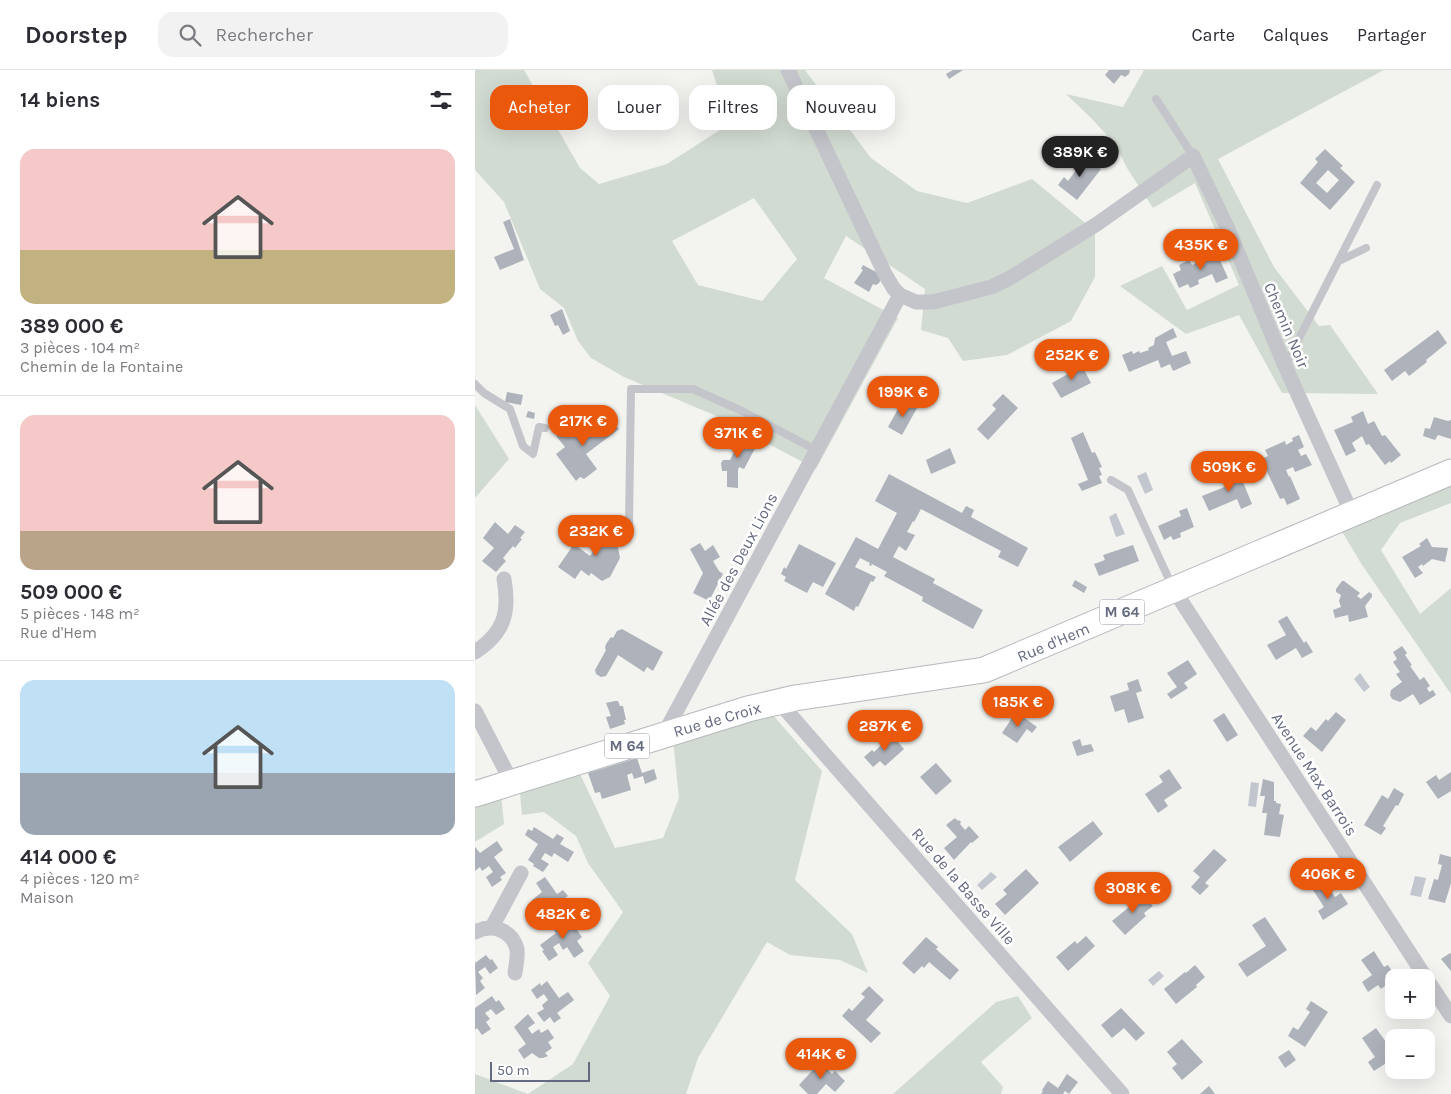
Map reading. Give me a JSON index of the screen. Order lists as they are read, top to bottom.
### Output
{
  "streets": {
    "main road": ["M 64", "Rue d'Hem", "Rue de Croix"],
    "street": [
      "Chemin Noir",
      "Allée des Deux Lions",
      "Avenue Max Barrois",
      "Rue de la Basse Ville"
    ]
  },
  "crossings": [
    ["Chemin Noir", "Rue d'Hem"],
    ["Allée des Deux Lions", "Rue de Croix"],
    ["Rue d'Hem", "Rue de Croix"],
    ["Rue d'Hem", "Avenue Max Barrois"],
    ["Rue d'Hem", "Rue de la Basse Ville"],
    ["Rue de Croix", "Rue de la Basse Ville"]
  ],
  "scale_bar": "50 m",
  "page": {
    "header": "Doorstep",
    "search": "Rechercher",
    "nav": ["Carte", "Calques", "Partager"],
    "heading": "14 biens",
    "chip": [
      "Acheter",
      "Louer",
      "Filtres",
      "Nouveau"
    ],
    "list": [
      {
        "name": "389 000 €",
        "note": "3 pièces · 104 m² · Chemin de la Fontaine"
      },
      {
        "name": "509 000 €",
        "note": "5 pièces · 148 m² · Rue d'Hem"
      },
      {
        "name": "414 000 €",
        "note": "4 pièces · 120 m² · Maison"
      }
    ],
    "price": [
      "389K €",
      "435K €",
      "252K €",
      "199K €",
      "217K €",
      "371K €",
      "509K €",
      "232K €",
      "185K €",
      "287K €",
      "406K €",
      "308K €",
      "482K €",
      "414K €"
    ],
    "map_buttons": ["+", "−"],
    "scale": "50 m"
  }
}
